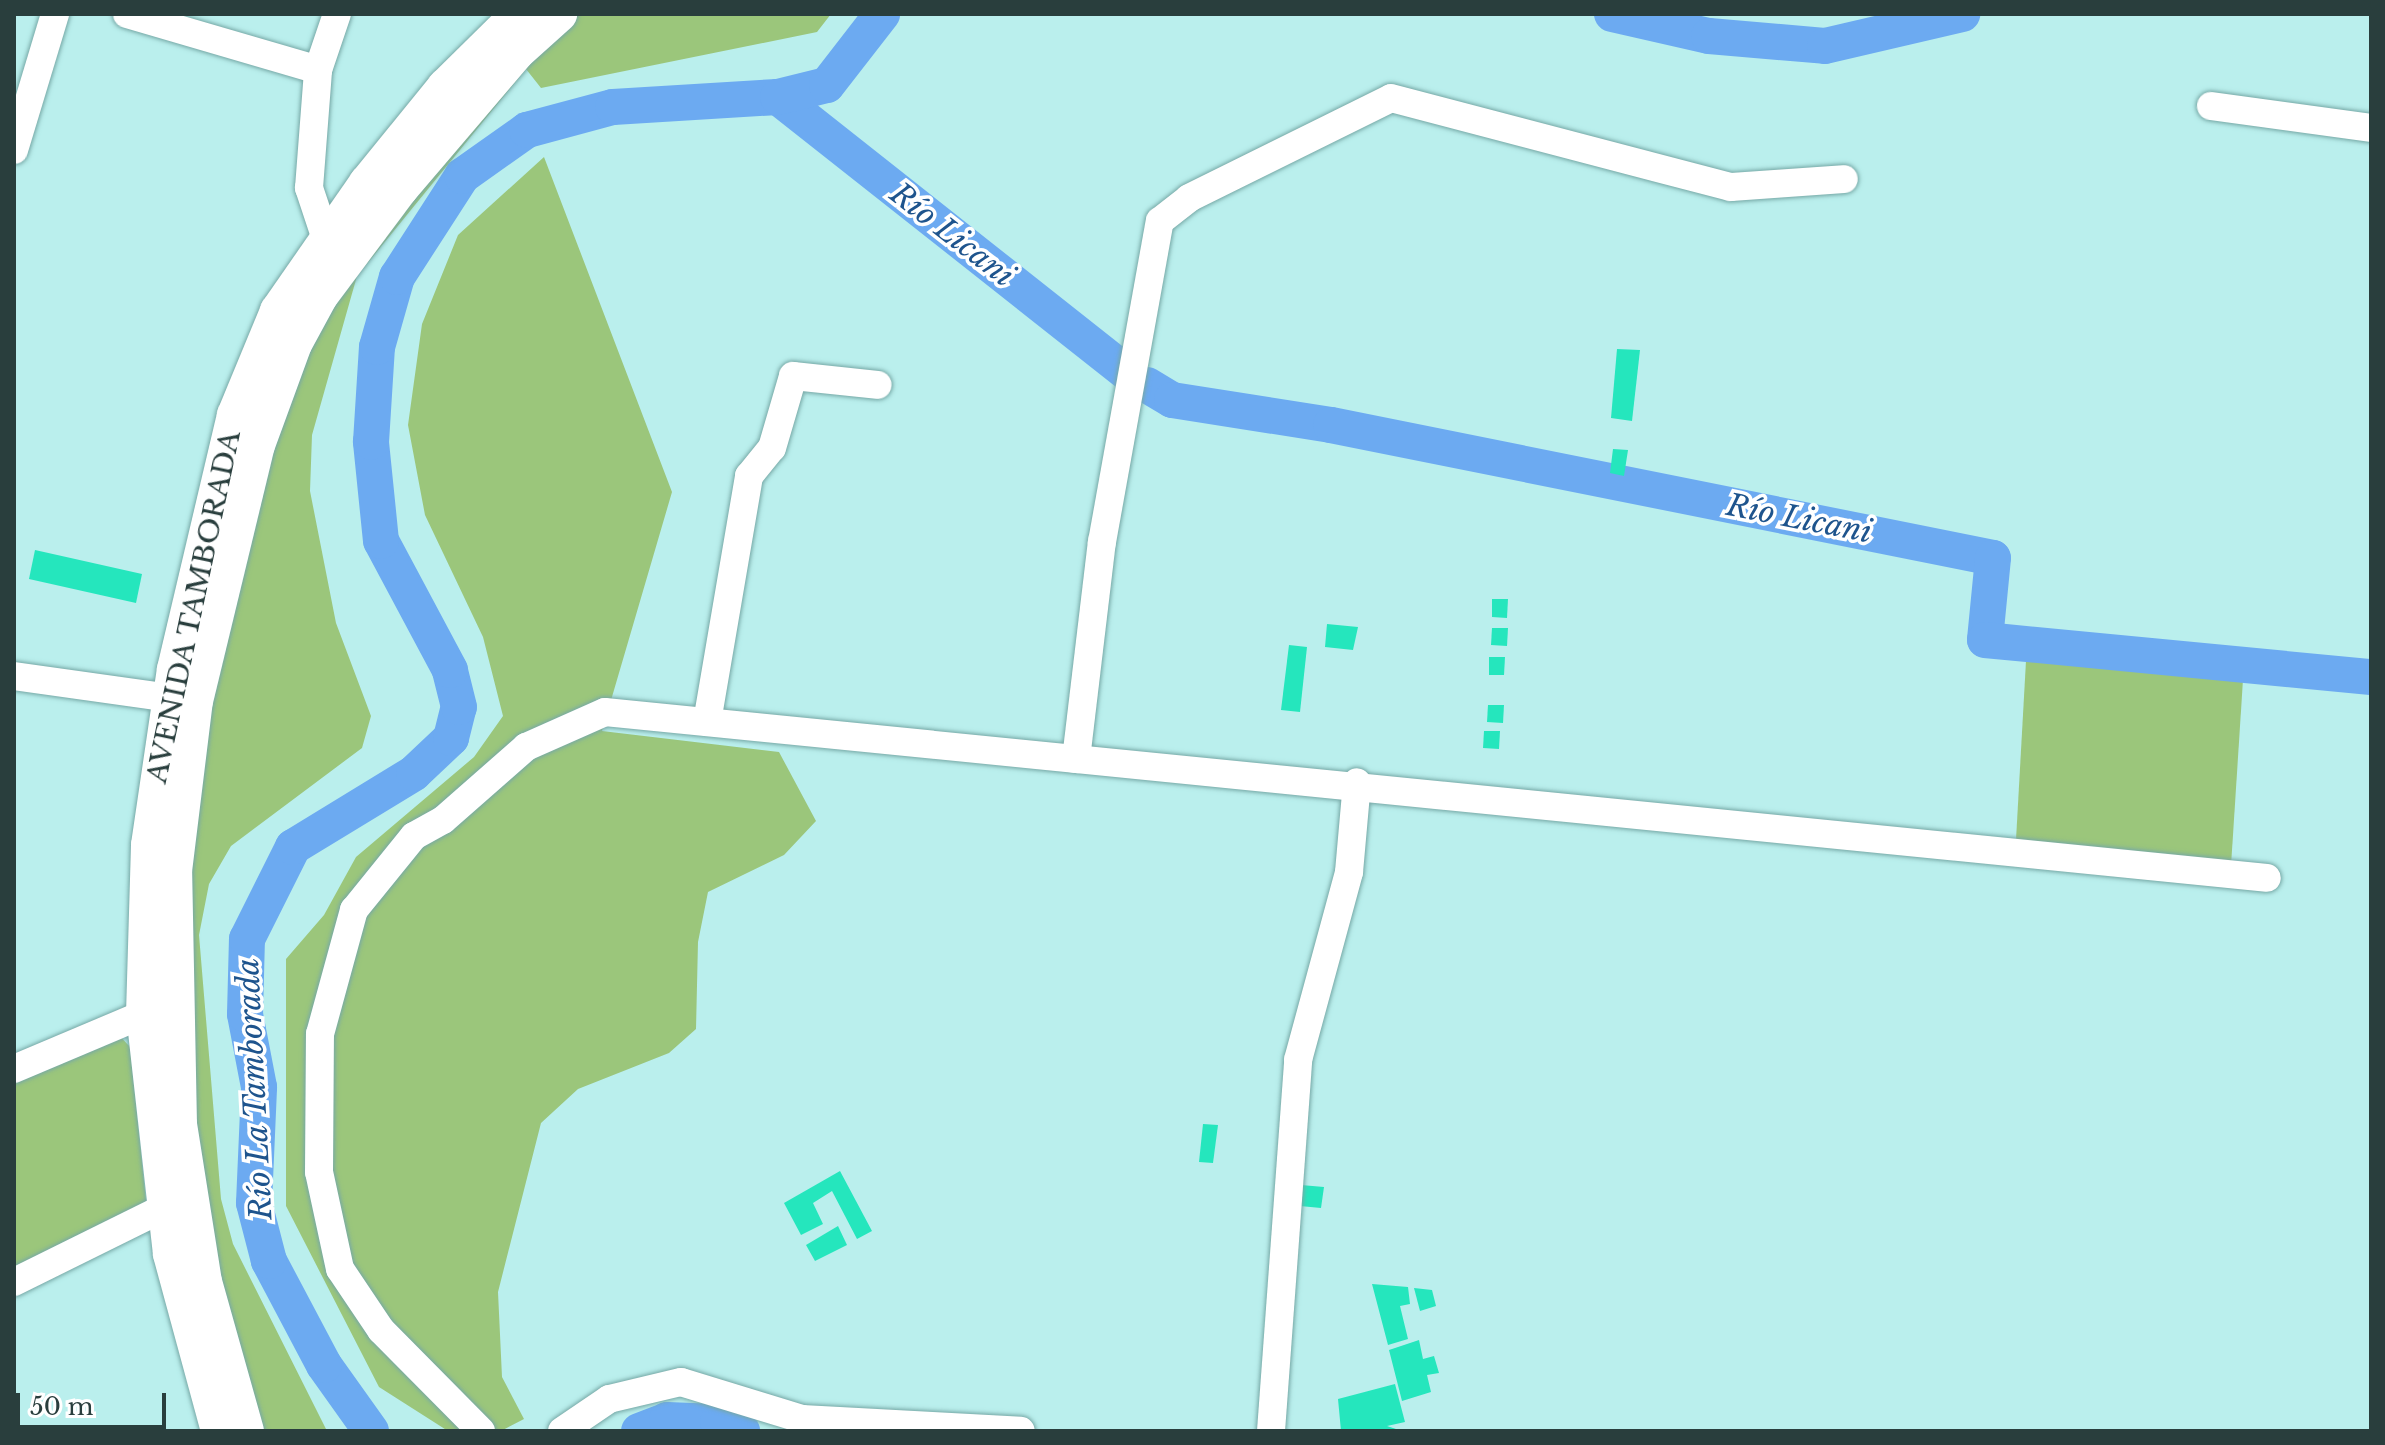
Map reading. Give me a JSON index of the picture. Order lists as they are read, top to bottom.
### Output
{
  "streets": {
    "main road": ["AVENIDA TAMBORADA"]
  },
  "water": ["Río Licani", "Río La Tamborada"],
  "scale_bar": "50 m"
}
